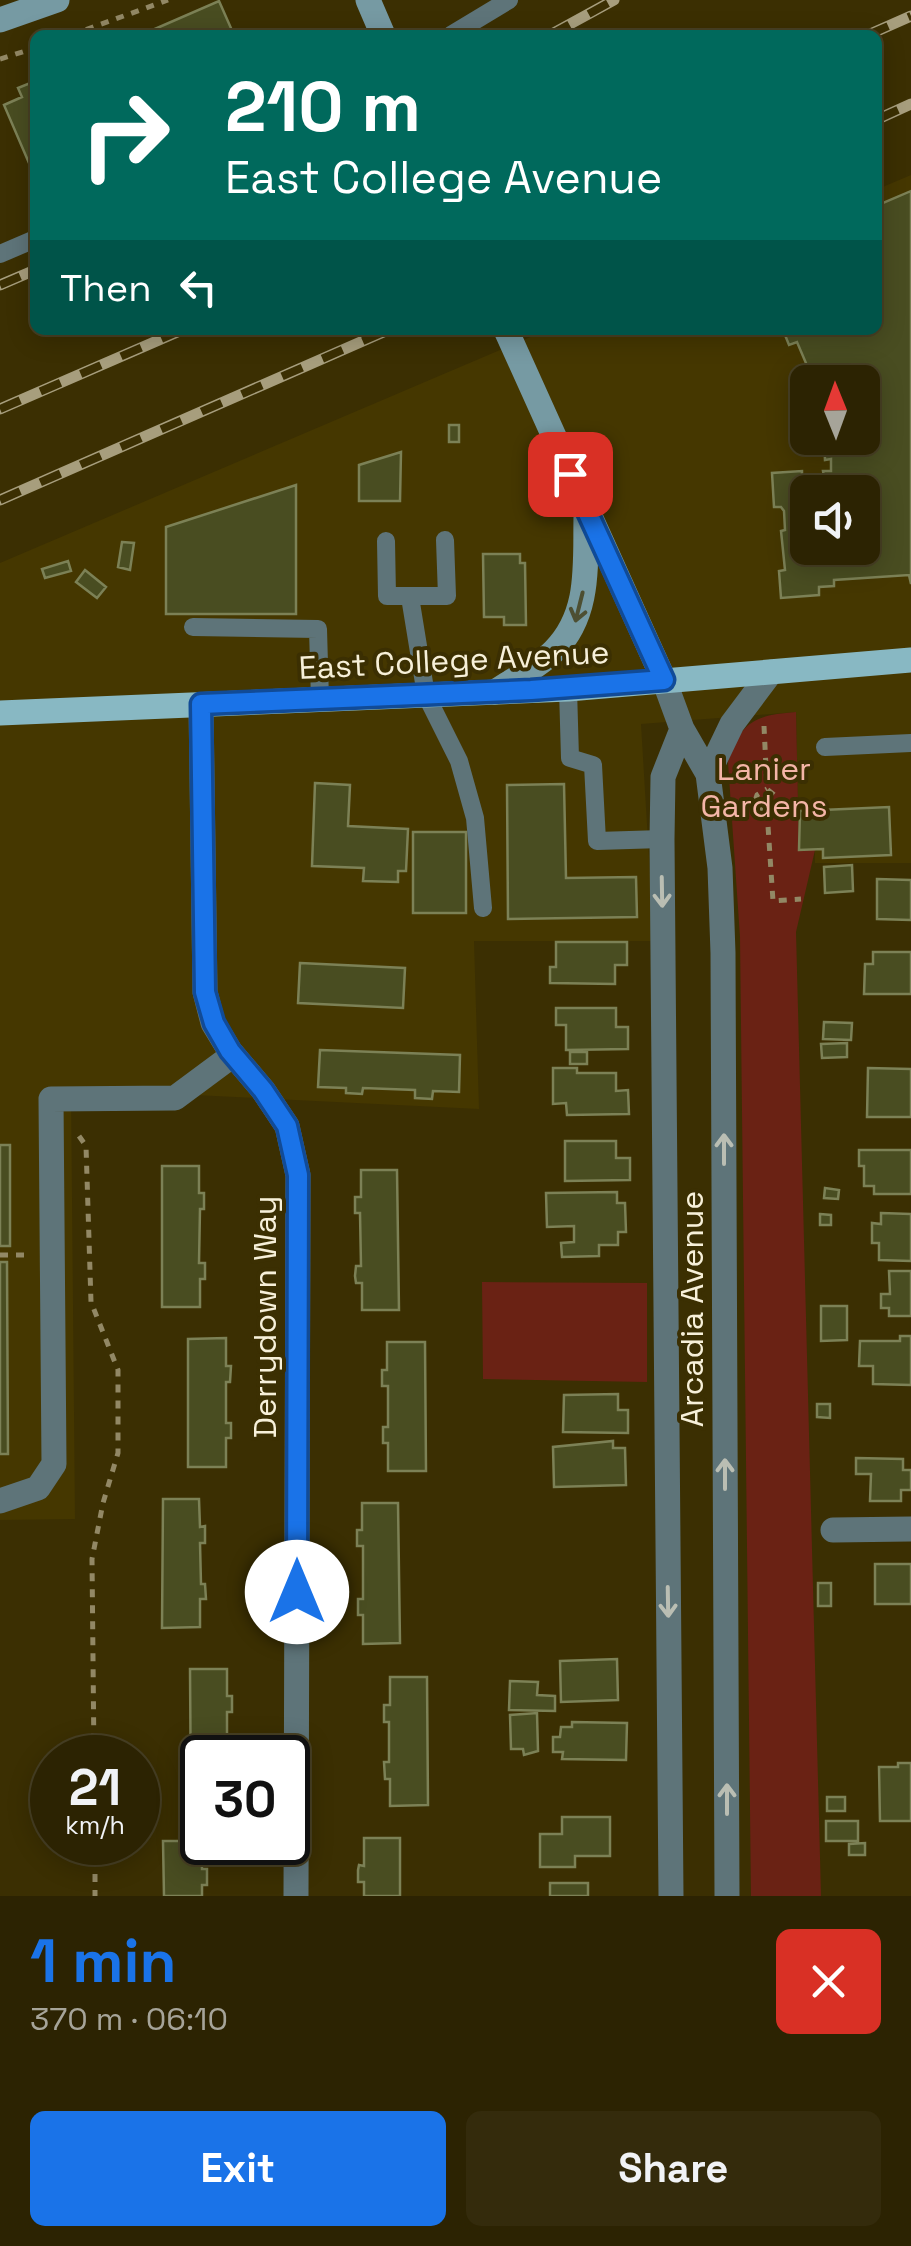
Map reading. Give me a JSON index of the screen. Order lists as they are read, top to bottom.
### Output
{
  "streets": {
    "main road": ["East College Avenue"],
    "street": ["Arcadia Avenue", "Derrydown Way"]
  },
  "crossings": [
    ["East College Avenue", "Arcadia Avenue"],
    ["East College Avenue", "Derrydown Way"]
  ],
  "parks": ["Lanier Gardens"],
  "north": "top",
  "page": {
    "turn": ["210 m", "East College Avenue"],
    "then": "Then",
    "speed": "21 km/h",
    "limit": "30",
    "heading": ["1 min", "370 m · 06:10"],
    "buttons": ["Exit", "Share"]
  }
}
